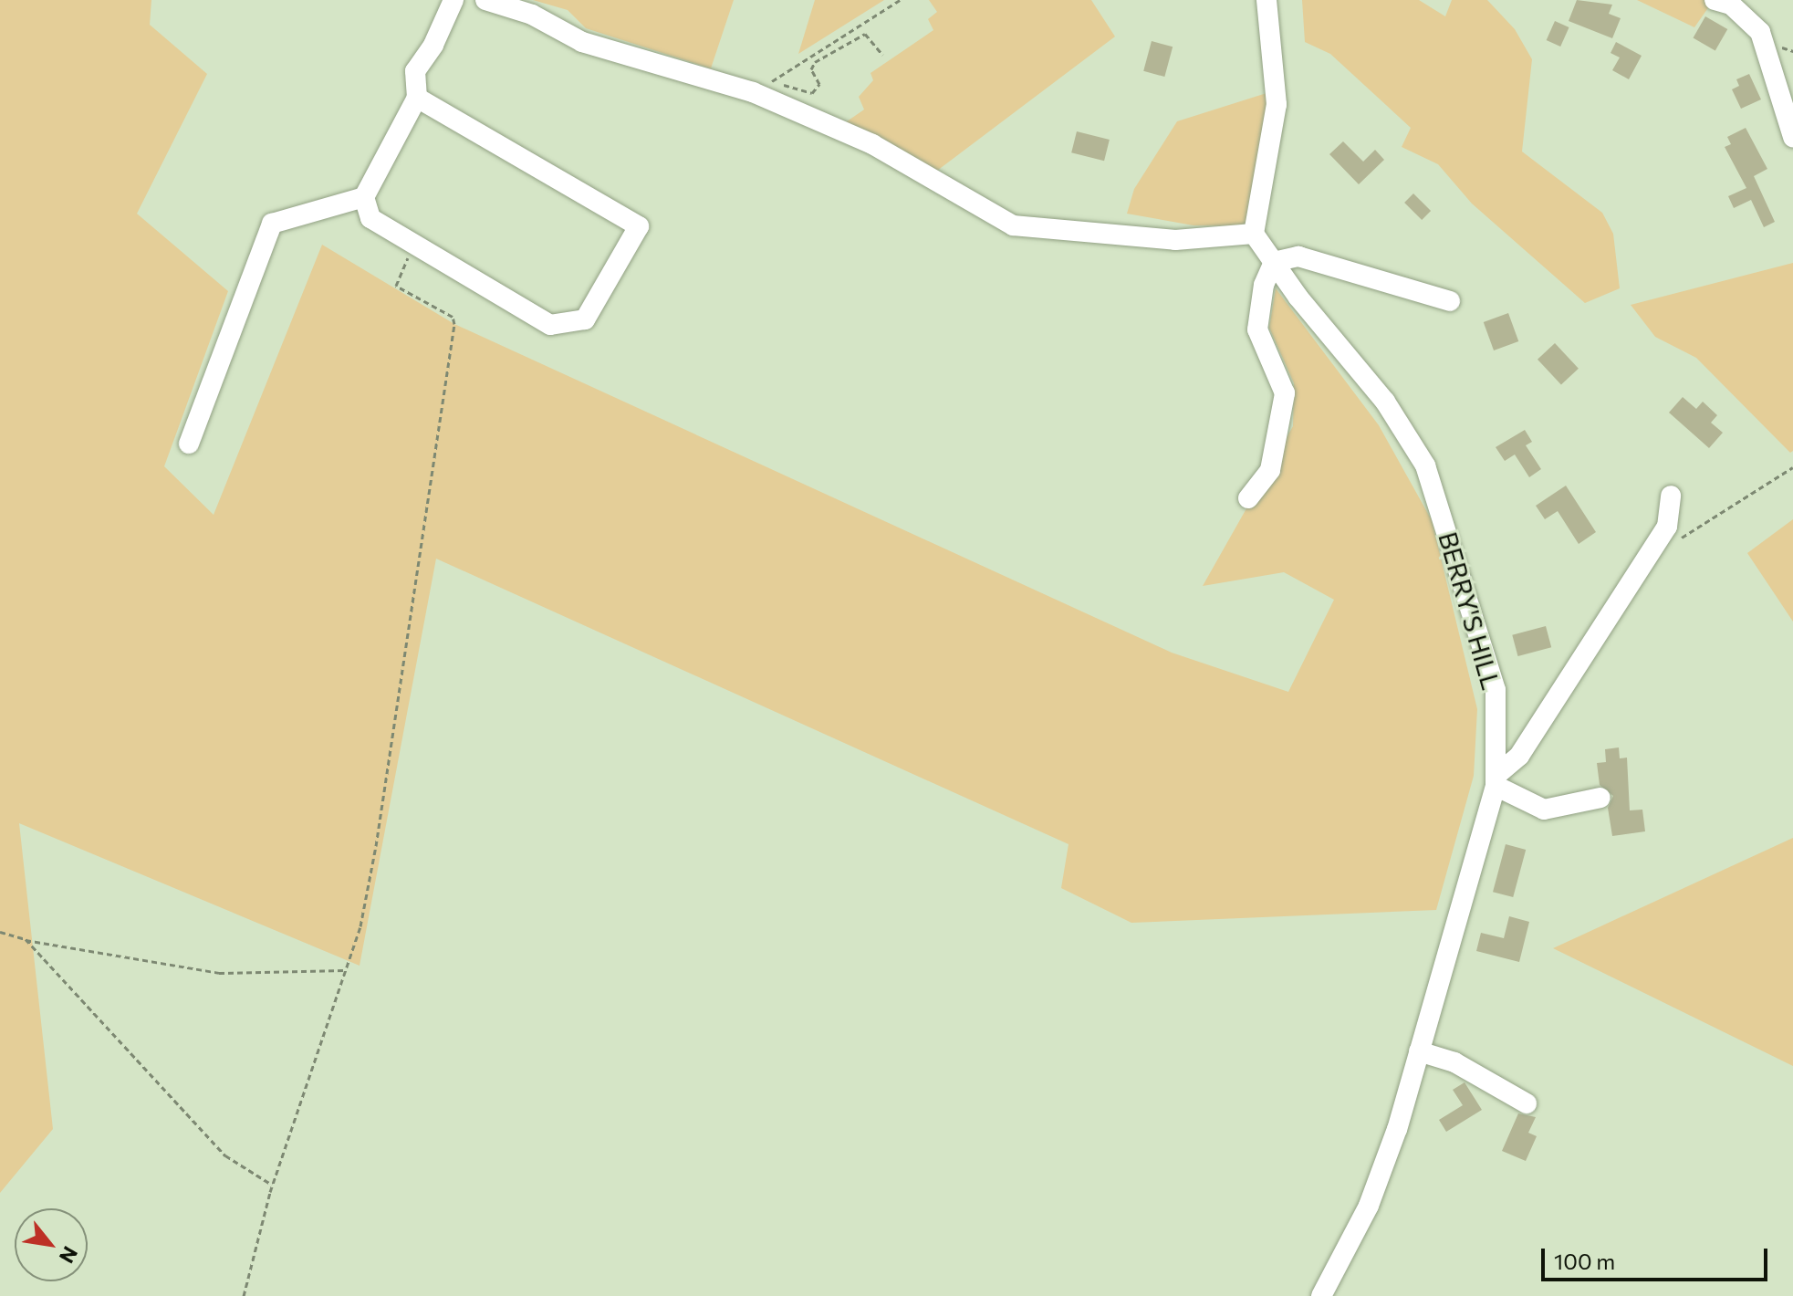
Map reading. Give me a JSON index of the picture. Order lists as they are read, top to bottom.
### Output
{
  "streets": {
    "street": ["BERRY'S HILL"]
  },
  "scale_bar": "100 m",
  "north": "bottom right"
}
